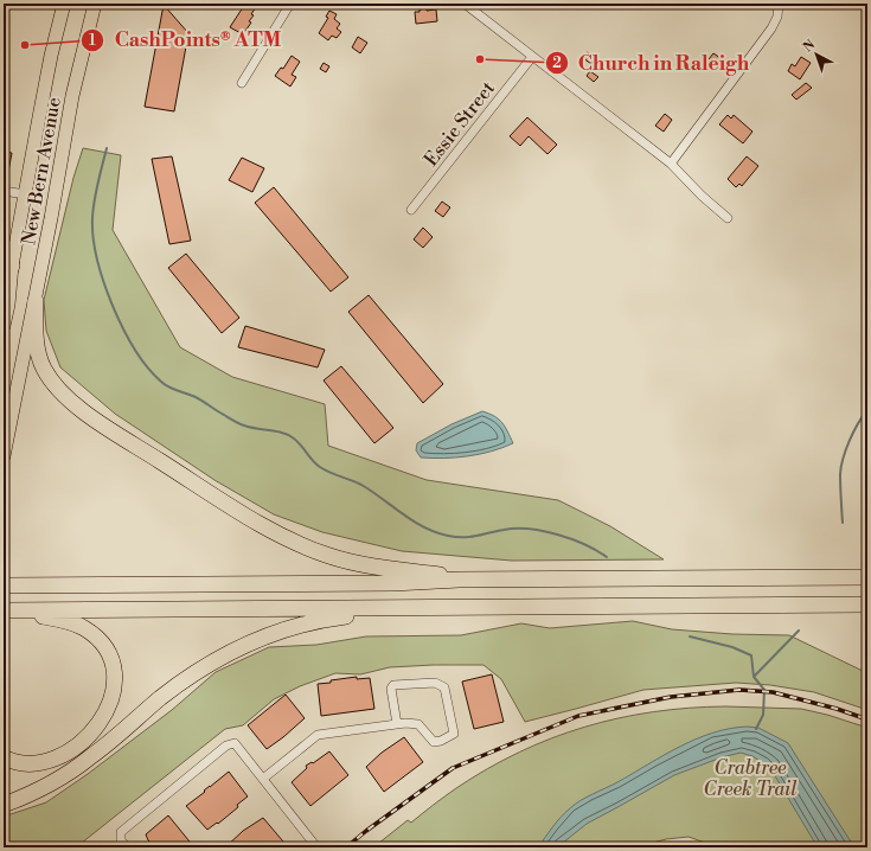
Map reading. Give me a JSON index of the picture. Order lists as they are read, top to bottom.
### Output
{
  "streets": {
    "main road": ["New Bern Avenue"],
    "street": ["Essie Street"]
  },
  "parks": ["Crabtree Creek Trail"],
  "places": ["CashPoints® ATM", "Church in Raleigh"],
  "north": "top left"
}
